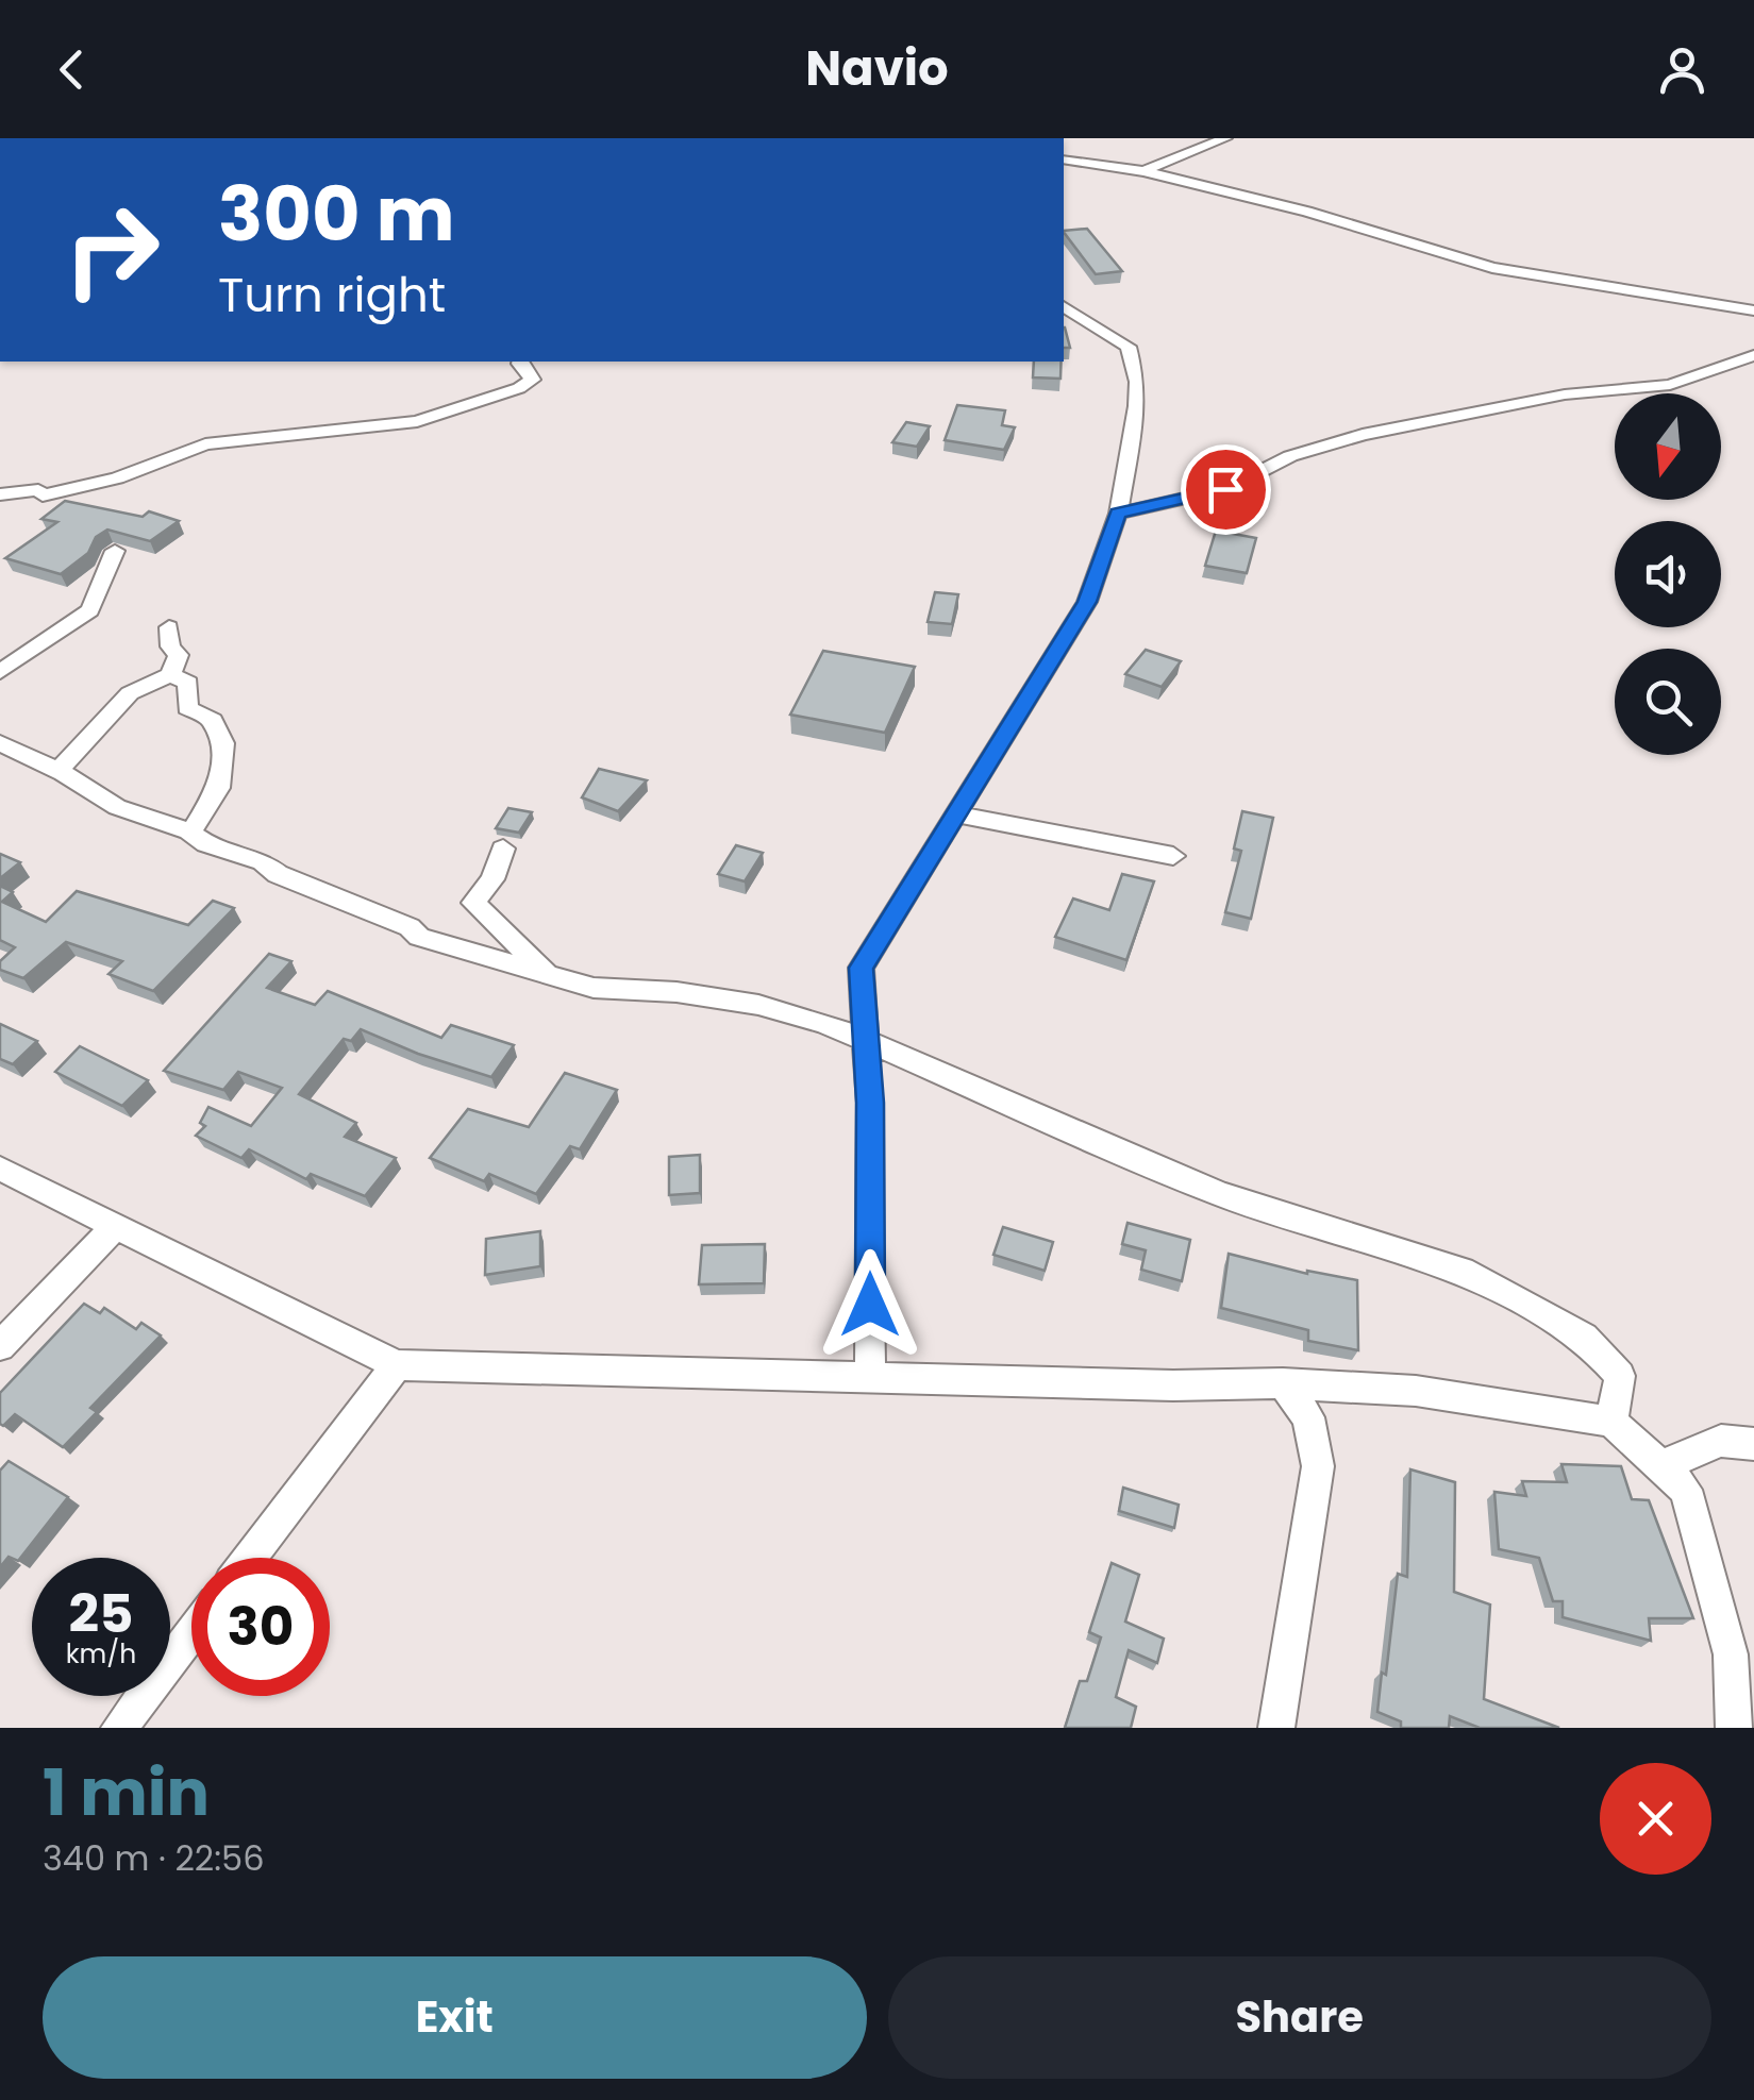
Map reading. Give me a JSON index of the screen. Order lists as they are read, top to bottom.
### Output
{
  "north": "bottom",
  "page": {
    "header": "Navio",
    "turn": ["300 m", "Turn right"],
    "speed": "25 km/h",
    "limit": "30",
    "heading": ["1 min", "340 m · 22:56"],
    "buttons": ["Exit", "Share"]
  }
}
